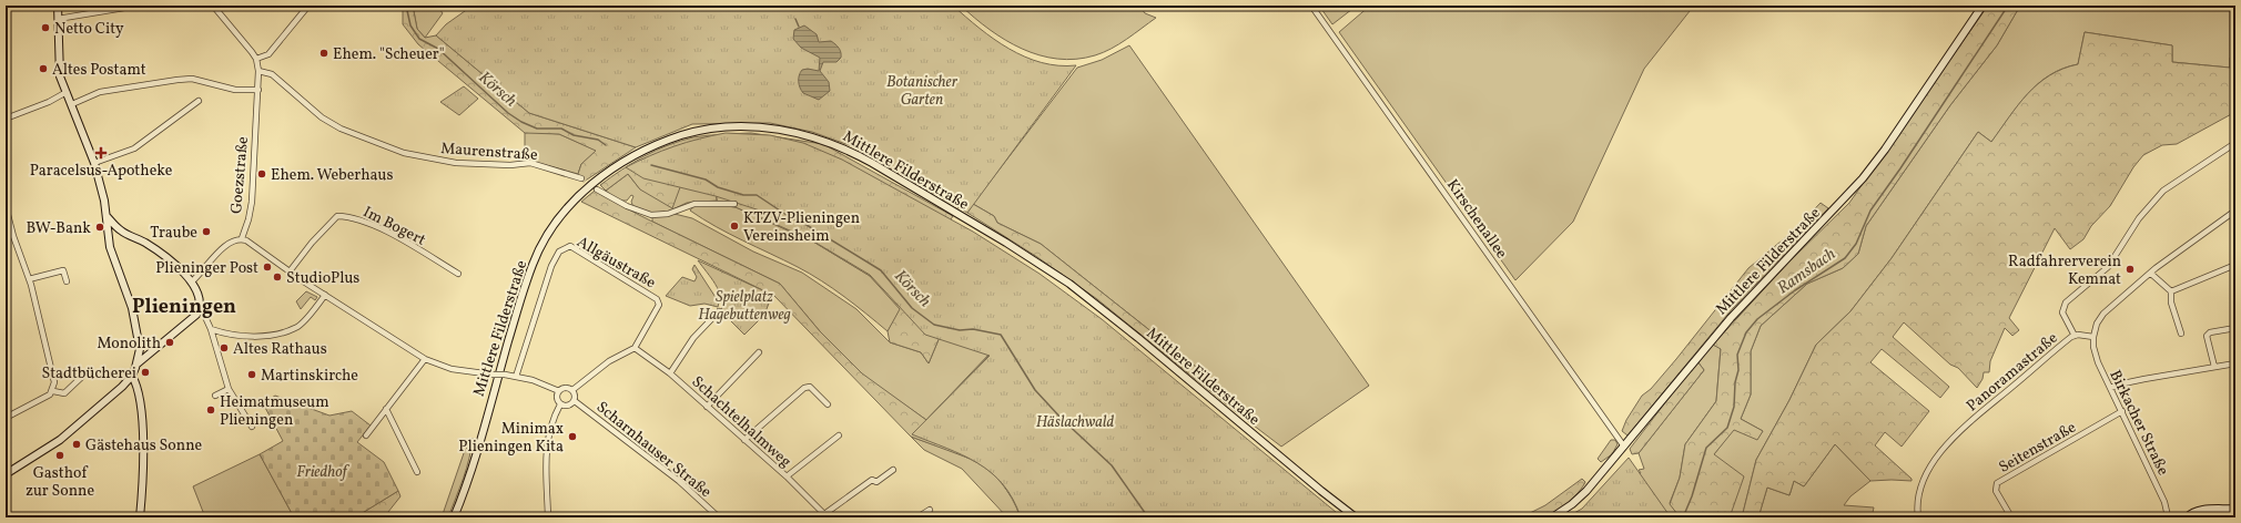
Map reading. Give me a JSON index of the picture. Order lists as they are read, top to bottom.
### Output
{
  "streets": {
    "main road": ["Mittlere Filderstraße"],
    "street": [
      "Maurenstraße",
      "Goezstraße",
      "Kirschenallee",
      "Im Bogert",
      "Allgäustraße",
      "Panoramastraße",
      "Schachtelhalmweg",
      "Birkacher Straße",
      "Seitenstraße",
      "Scharnhauser Straße"
    ]
  },
  "crossings": [
    ["Maurenstraße", "Goezstraße"],
    ["Mittlere Filderstraße", "Kirschenallee"],
    ["Allgäustraße", "Schachtelhalmweg"],
    ["Panoramastraße", "Birkacher Straße"],
    ["Birkacher Straße", "Seitenstraße"]
  ],
  "districts": ["Plieningen"],
  "water": ["Körsch", "Ramsbach"],
  "parks": [
    "Botanischer Garten",
    "Spielplatz Hagebuttenweg",
    "Häslachwald",
    "Friedhof"
  ],
  "places": {
    "other": [
      "Netto City",
      "Ehem. \"Scheuer\"",
      "Altes Postamt",
      "Ehem. Weberhaus",
      "KTZV-Plieningen Vereinsheim",
      "BW-Bank",
      "Traube",
      "Plieninger Post",
      "Radfahrerverein Kemnat",
      "StudioPlus",
      "Monolith",
      "Altes Rathaus",
      "Stadtbücherei",
      "Martinskirche",
      "Heimatmuseum Plieningen",
      "Minimax Plieningen Kita",
      "Gästehaus Sonne",
      "Gasthof zur Sonne"
    ],
    "health": ["Paracelsus-Apotheke"]
  }
}
